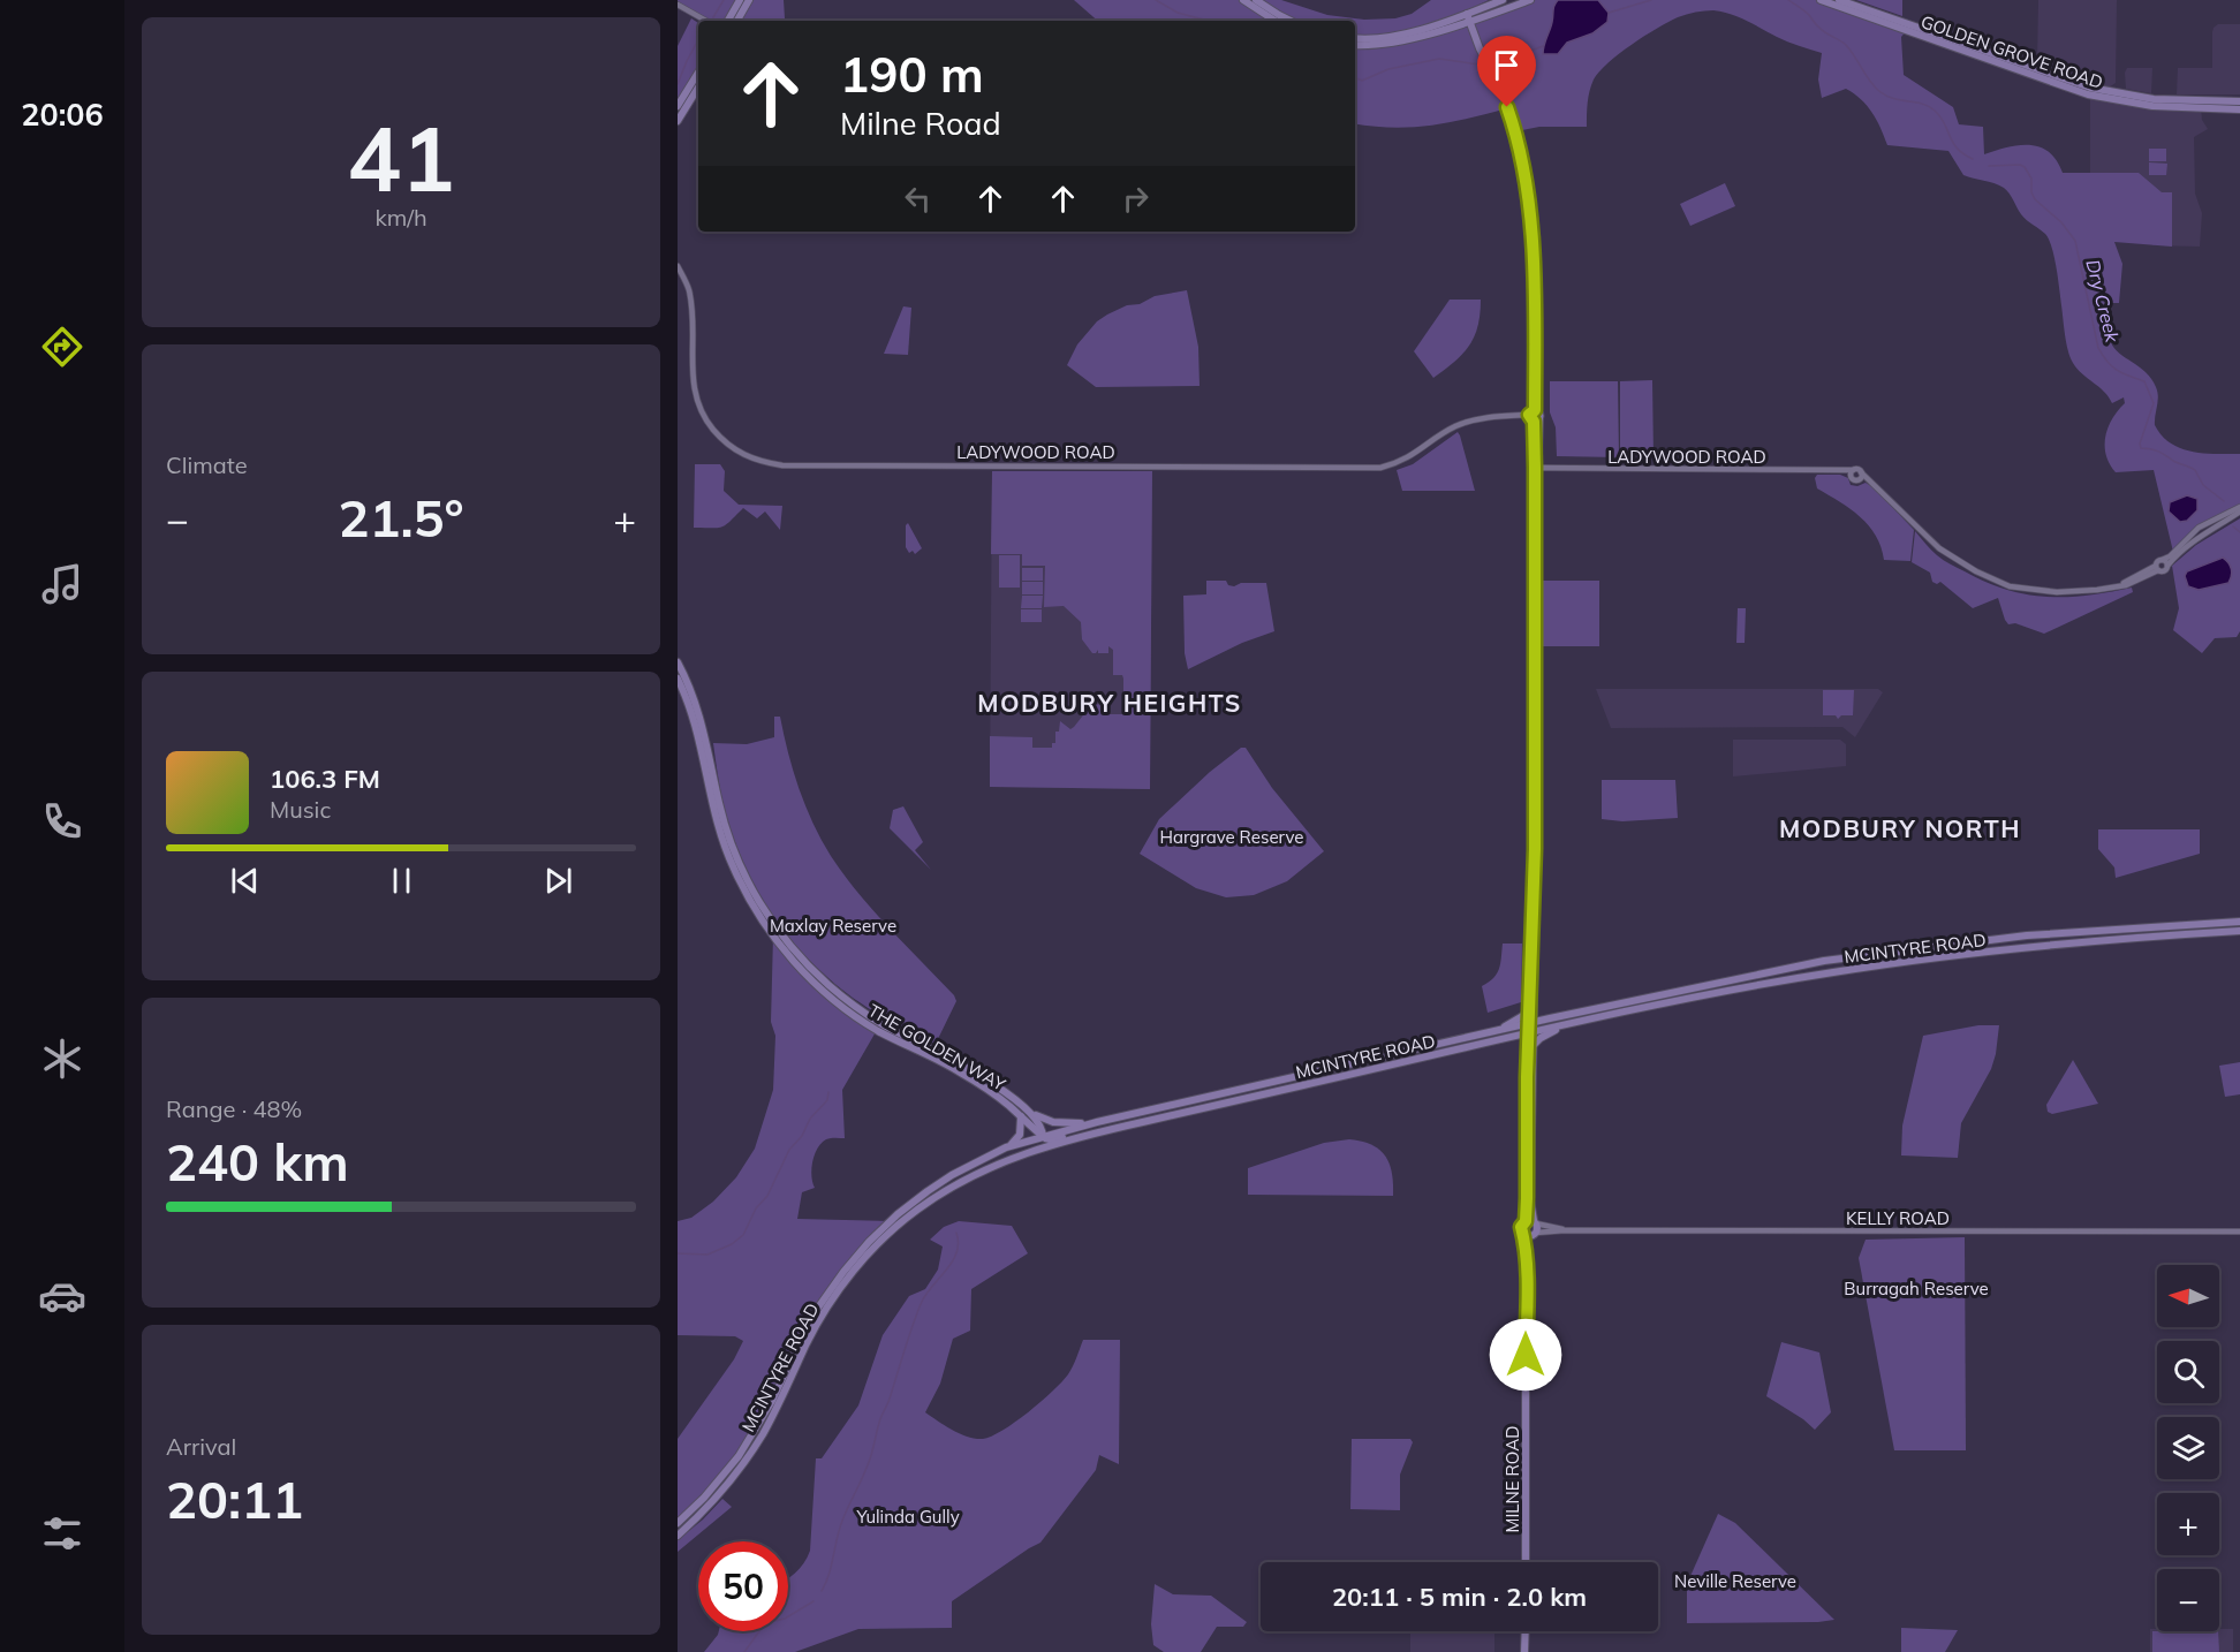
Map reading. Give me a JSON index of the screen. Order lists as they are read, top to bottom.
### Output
{
  "streets": {
    "main road": [
      "GOLDEN GROVE ROAD",
      "MCINTYRE ROAD",
      "THE GOLDEN WAY",
      "MILNE ROAD"
    ],
    "street": ["LADYWOOD ROAD", "KELLY ROAD"]
  },
  "crossings": [
    ["MCINTYRE ROAD", "THE GOLDEN WAY"],
    ["KELLY ROAD", "MILNE ROAD"]
  ],
  "districts": ["MODBURY HEIGHTS", "MODBURY NORTH"],
  "water": ["Dry Creek"],
  "parks": [
    "Hargrave Reserve",
    "Maxlay Reserve",
    "Burragah Reserve",
    "Yulinda Gully",
    "Neville Reserve"
  ],
  "north": "left",
  "page": {
    "tabs": "20:06",
    "tile": [
      ["41", "km/h"],
      "Climate",
      ["Range · 48%", "240 km"],
      ["Arrival", "20:11"]
    ],
    "turn": ["190 m", "Milne Road"],
    "heat": ["−", "21.5°", "+"],
    "song": ["106.3 FM", "Music"],
    "map_buttons": ["+", "−"],
    "limit": "50",
    "trip": "20:11 · 5 min · 2.0 km"
  }
}
